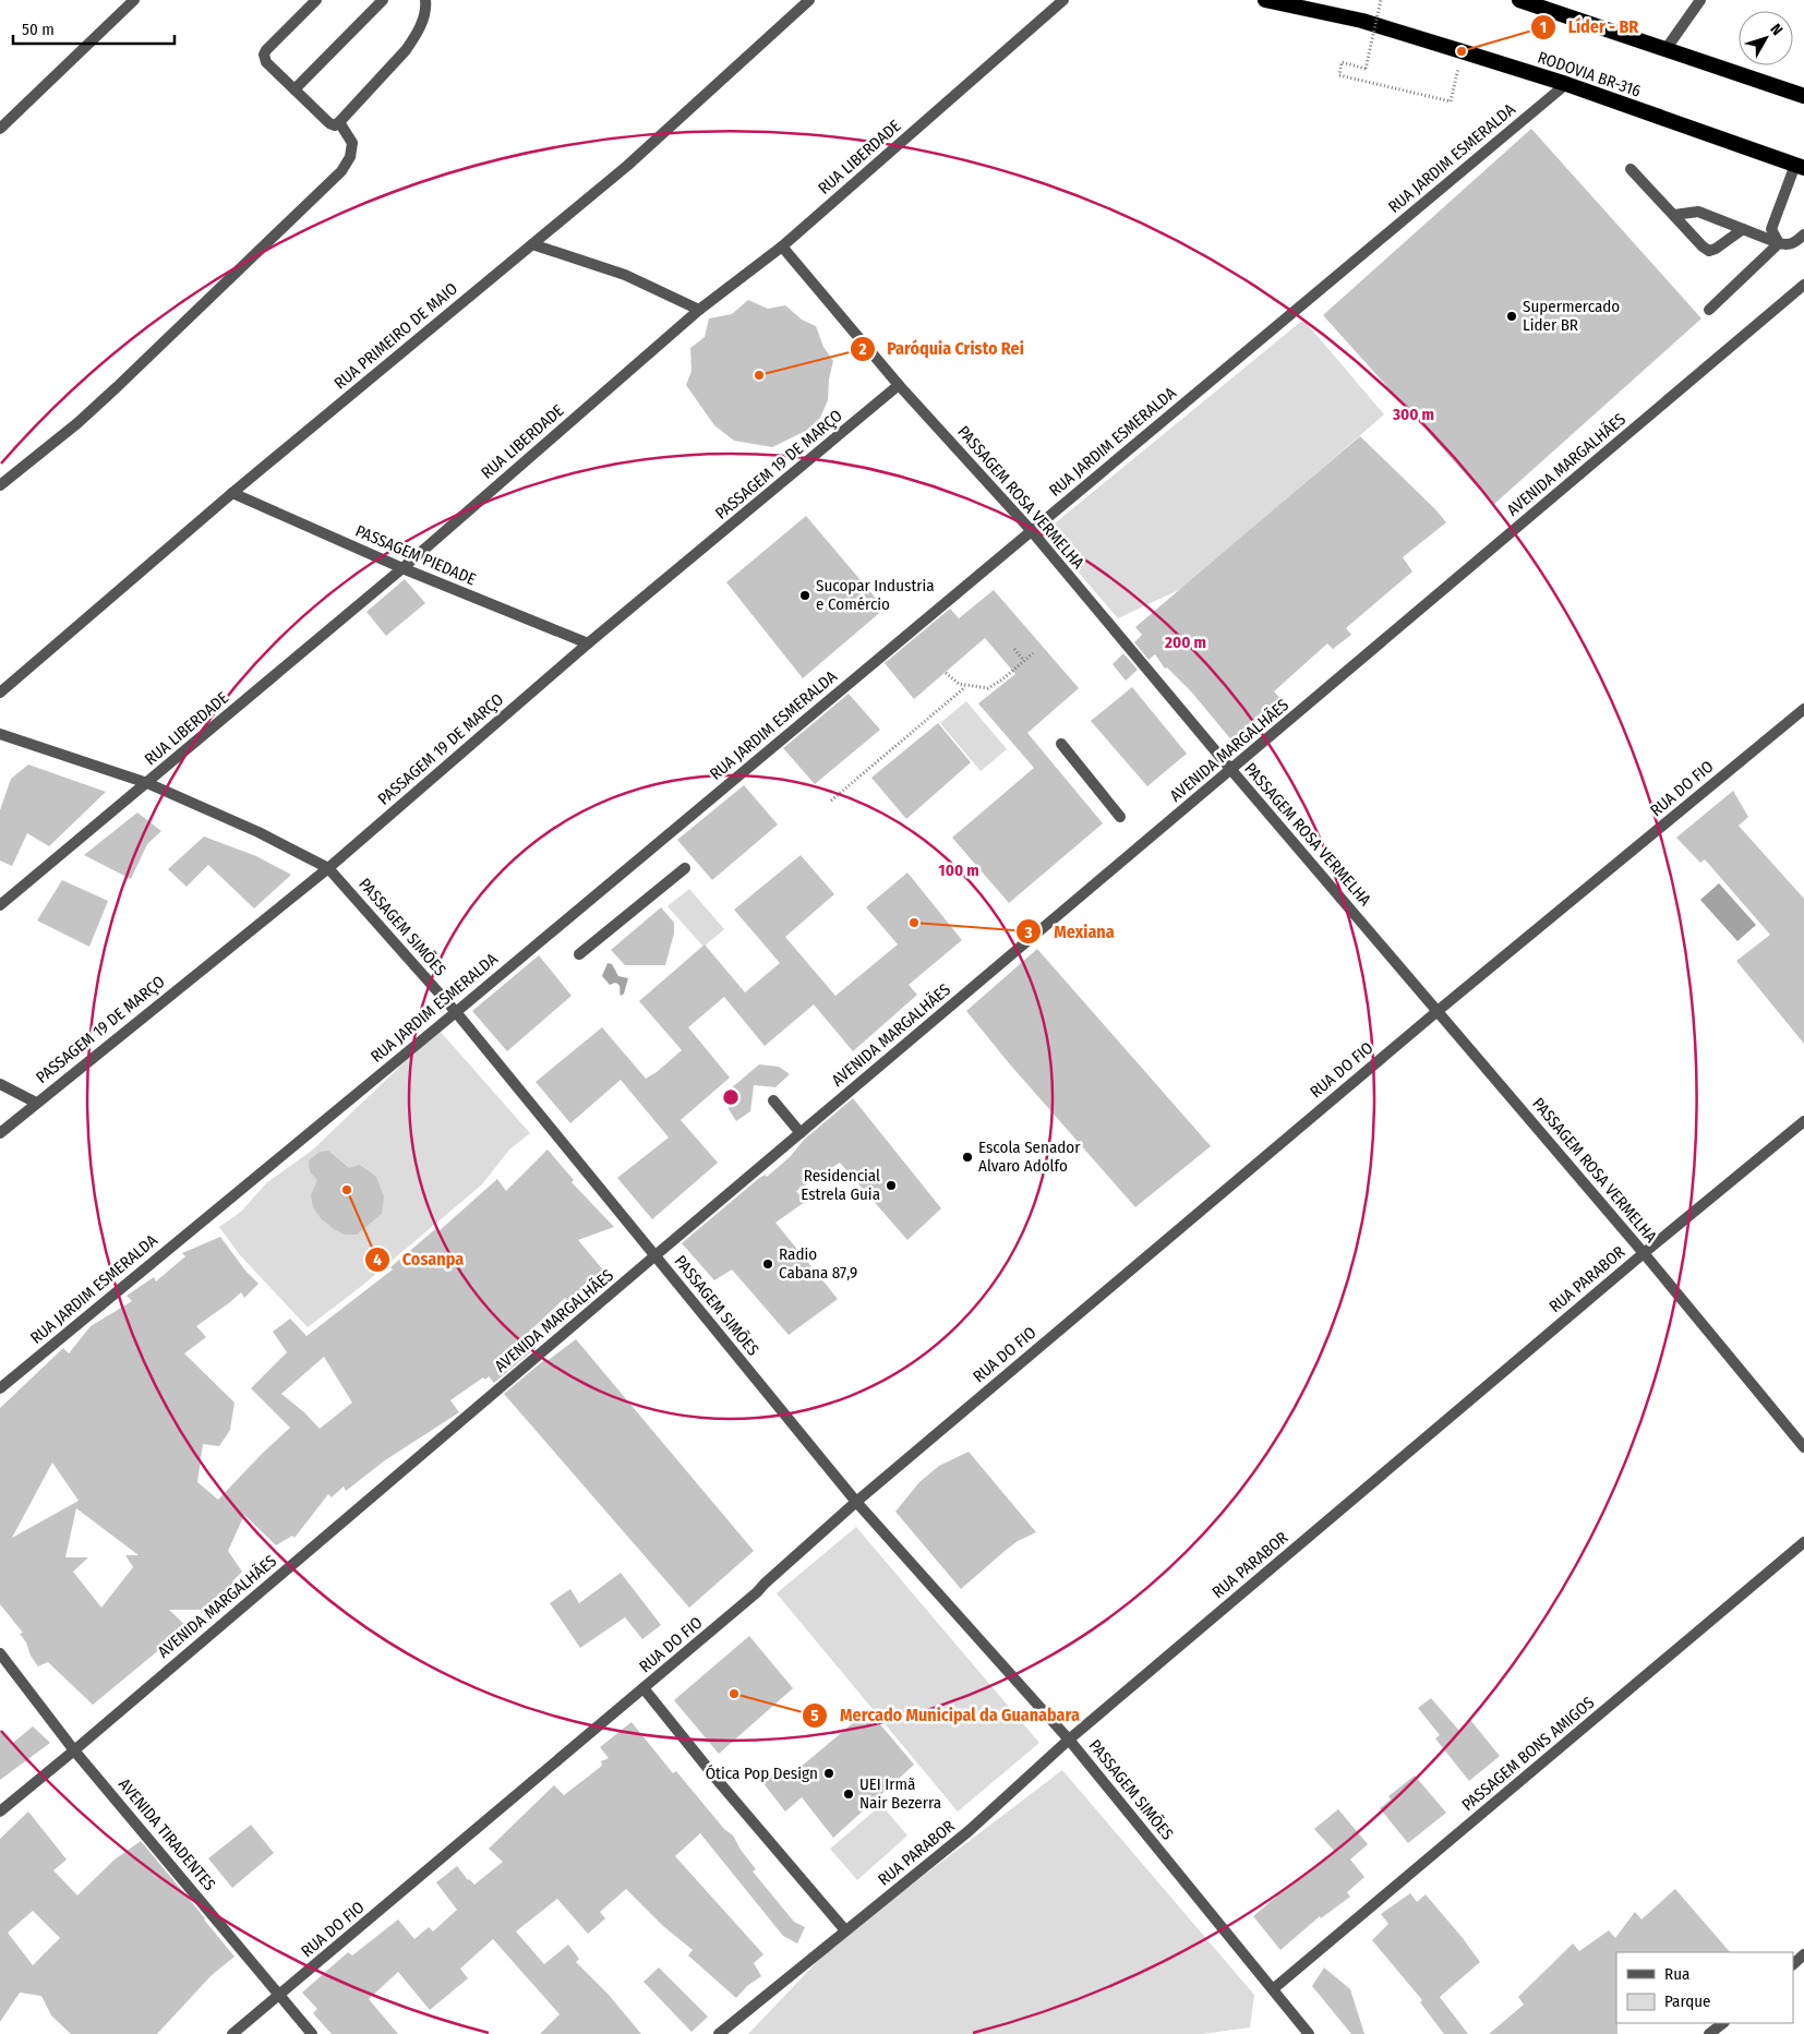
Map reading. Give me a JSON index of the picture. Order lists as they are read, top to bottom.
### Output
{
  "streets": {
    "highway": ["RODOVIA BR-316"],
    "street": [
      "RUA LIBERDADE",
      "RUA JARDIM ESMERALDA",
      "RUA PRIMEIRO DE MAIO",
      "PASSAGEM 19 DE MARÇO",
      "AVENIDA MARGALHÃES",
      "PASSAGEM ROSA VERMELHA",
      "PASSAGEM PIEDADE",
      "RUA DO FIO",
      "PASSAGEM SIMÕES",
      "RUA PARABOR",
      "PASSAGEM BONS AMIGOS",
      "AVENIDA TIRADENTES"
    ]
  },
  "crossings": [
    ["RODOVIA BR-316", "RUA JARDIM ESMERALDA"],
    ["RUA LIBERDADE", "PASSAGEM ROSA VERMELHA"],
    ["RUA LIBERDADE", "PASSAGEM PIEDADE"],
    ["RUA LIBERDADE", "PASSAGEM SIMÕES"],
    ["RUA JARDIM ESMERALDA", "PASSAGEM ROSA VERMELHA"],
    ["RUA JARDIM ESMERALDA", "PASSAGEM SIMÕES"],
    ["RUA PRIMEIRO DE MAIO", "PASSAGEM PIEDADE"],
    ["PASSAGEM 19 DE MARÇO", "PASSAGEM ROSA VERMELHA"],
    ["PASSAGEM 19 DE MARÇO", "PASSAGEM PIEDADE"],
    ["PASSAGEM 19 DE MARÇO", "PASSAGEM SIMÕES"],
    ["AVENIDA MARGALHÃES", "PASSAGEM ROSA VERMELHA"],
    ["AVENIDA MARGALHÃES", "PASSAGEM SIMÕES"],
    ["AVENIDA MARGALHÃES", "AVENIDA TIRADENTES"],
    ["PASSAGEM ROSA VERMELHA", "RUA DO FIO"],
    ["PASSAGEM ROSA VERMELHA", "RUA PARABOR"],
    ["RUA DO FIO", "PASSAGEM SIMÕES"],
    ["RUA DO FIO", "AVENIDA TIRADENTES"],
    ["PASSAGEM SIMÕES", "RUA PARABOR"],
    ["PASSAGEM SIMÕES", "PASSAGEM BONS AMIGOS"]
  ],
  "places": [
    "Líder - BR",
    "Supermercado Lider BR",
    "Paróquia Cristo Rei",
    "Sucopar Industria e Comércio",
    "Mexiana",
    "Escola Senador Alvaro Adolfo",
    "Residencial Estrela Guia",
    "Cosanpa",
    "Radio Cabana 87,9",
    "Mercado Municipal da Guanabara",
    "Ótica Pop Design",
    "UEI Irmã Nair Bezerra"
  ],
  "legend": ["Rua", "Parque"],
  "scale_bar": "50 m",
  "north": "top right",
  "rings": ["300 m", "200 m", "100 m"]
}
